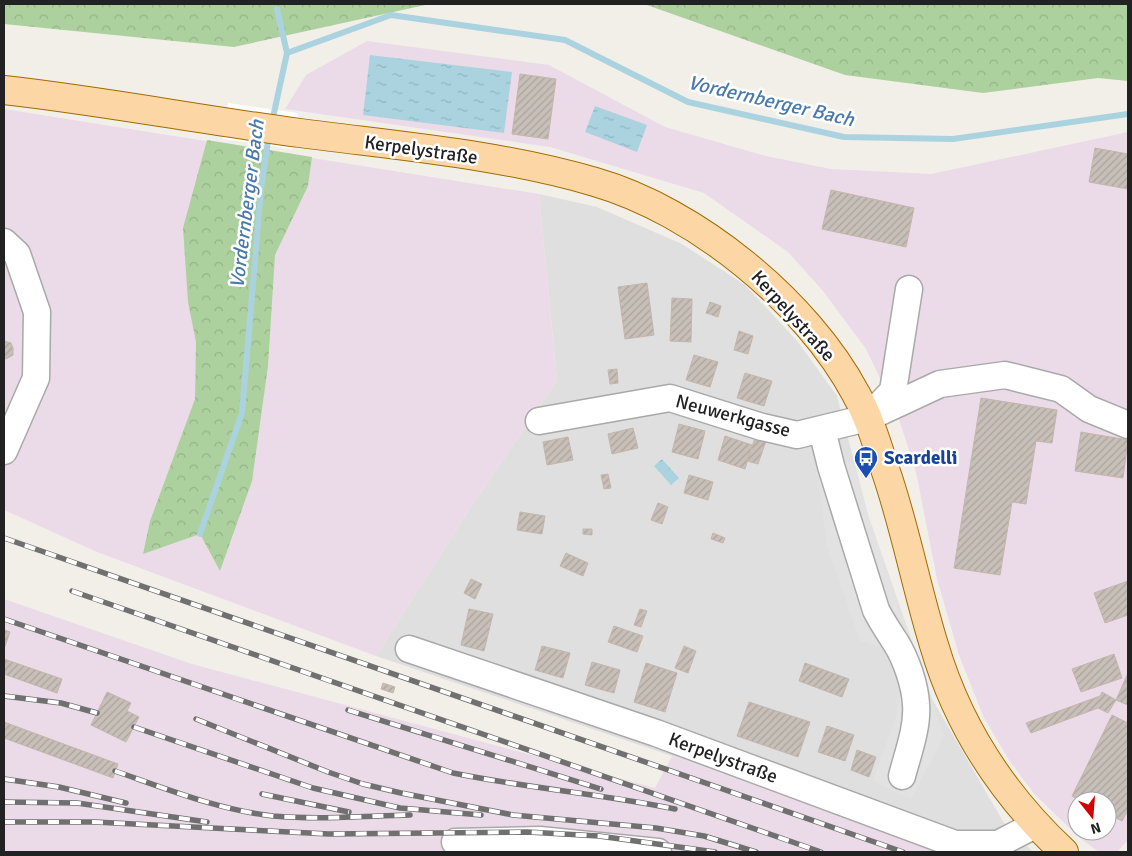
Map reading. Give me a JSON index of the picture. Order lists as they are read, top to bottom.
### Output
{
  "streets": {
    "main road": ["Kerpelystraße"],
    "street": ["Neuwerkgasse"]
  },
  "crossings": [
    ["Kerpelystraße", "Neuwerkgasse"]
  ],
  "water": ["Vordernberger Bach"],
  "places": {
    "bus stop": ["Scardelli"]
  },
  "north": "bottom"
}
